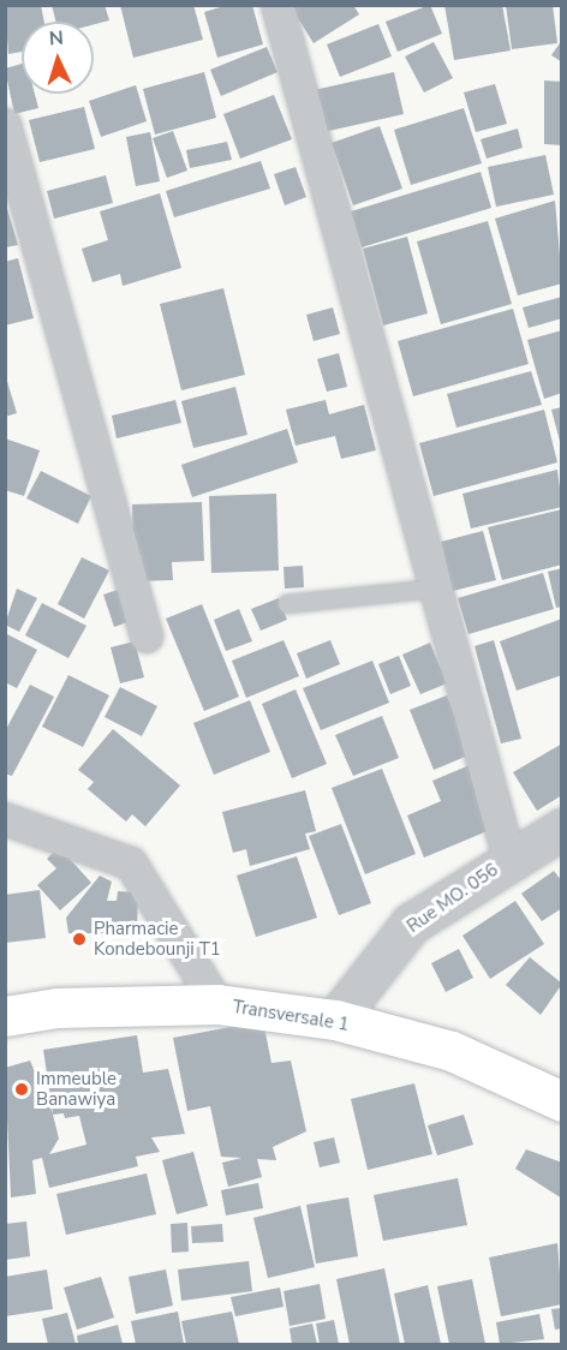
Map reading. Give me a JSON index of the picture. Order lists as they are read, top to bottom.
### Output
{
  "streets": {
    "main road": ["Transversale 1"],
    "street": ["Rue MO. 056"]
  },
  "crossings": [
    ["Rue MO. 056", "Transversale 1"]
  ],
  "places": ["Pharmacie Kondebounji T1", "Immeuble Banawiya"],
  "north": "top"
}
